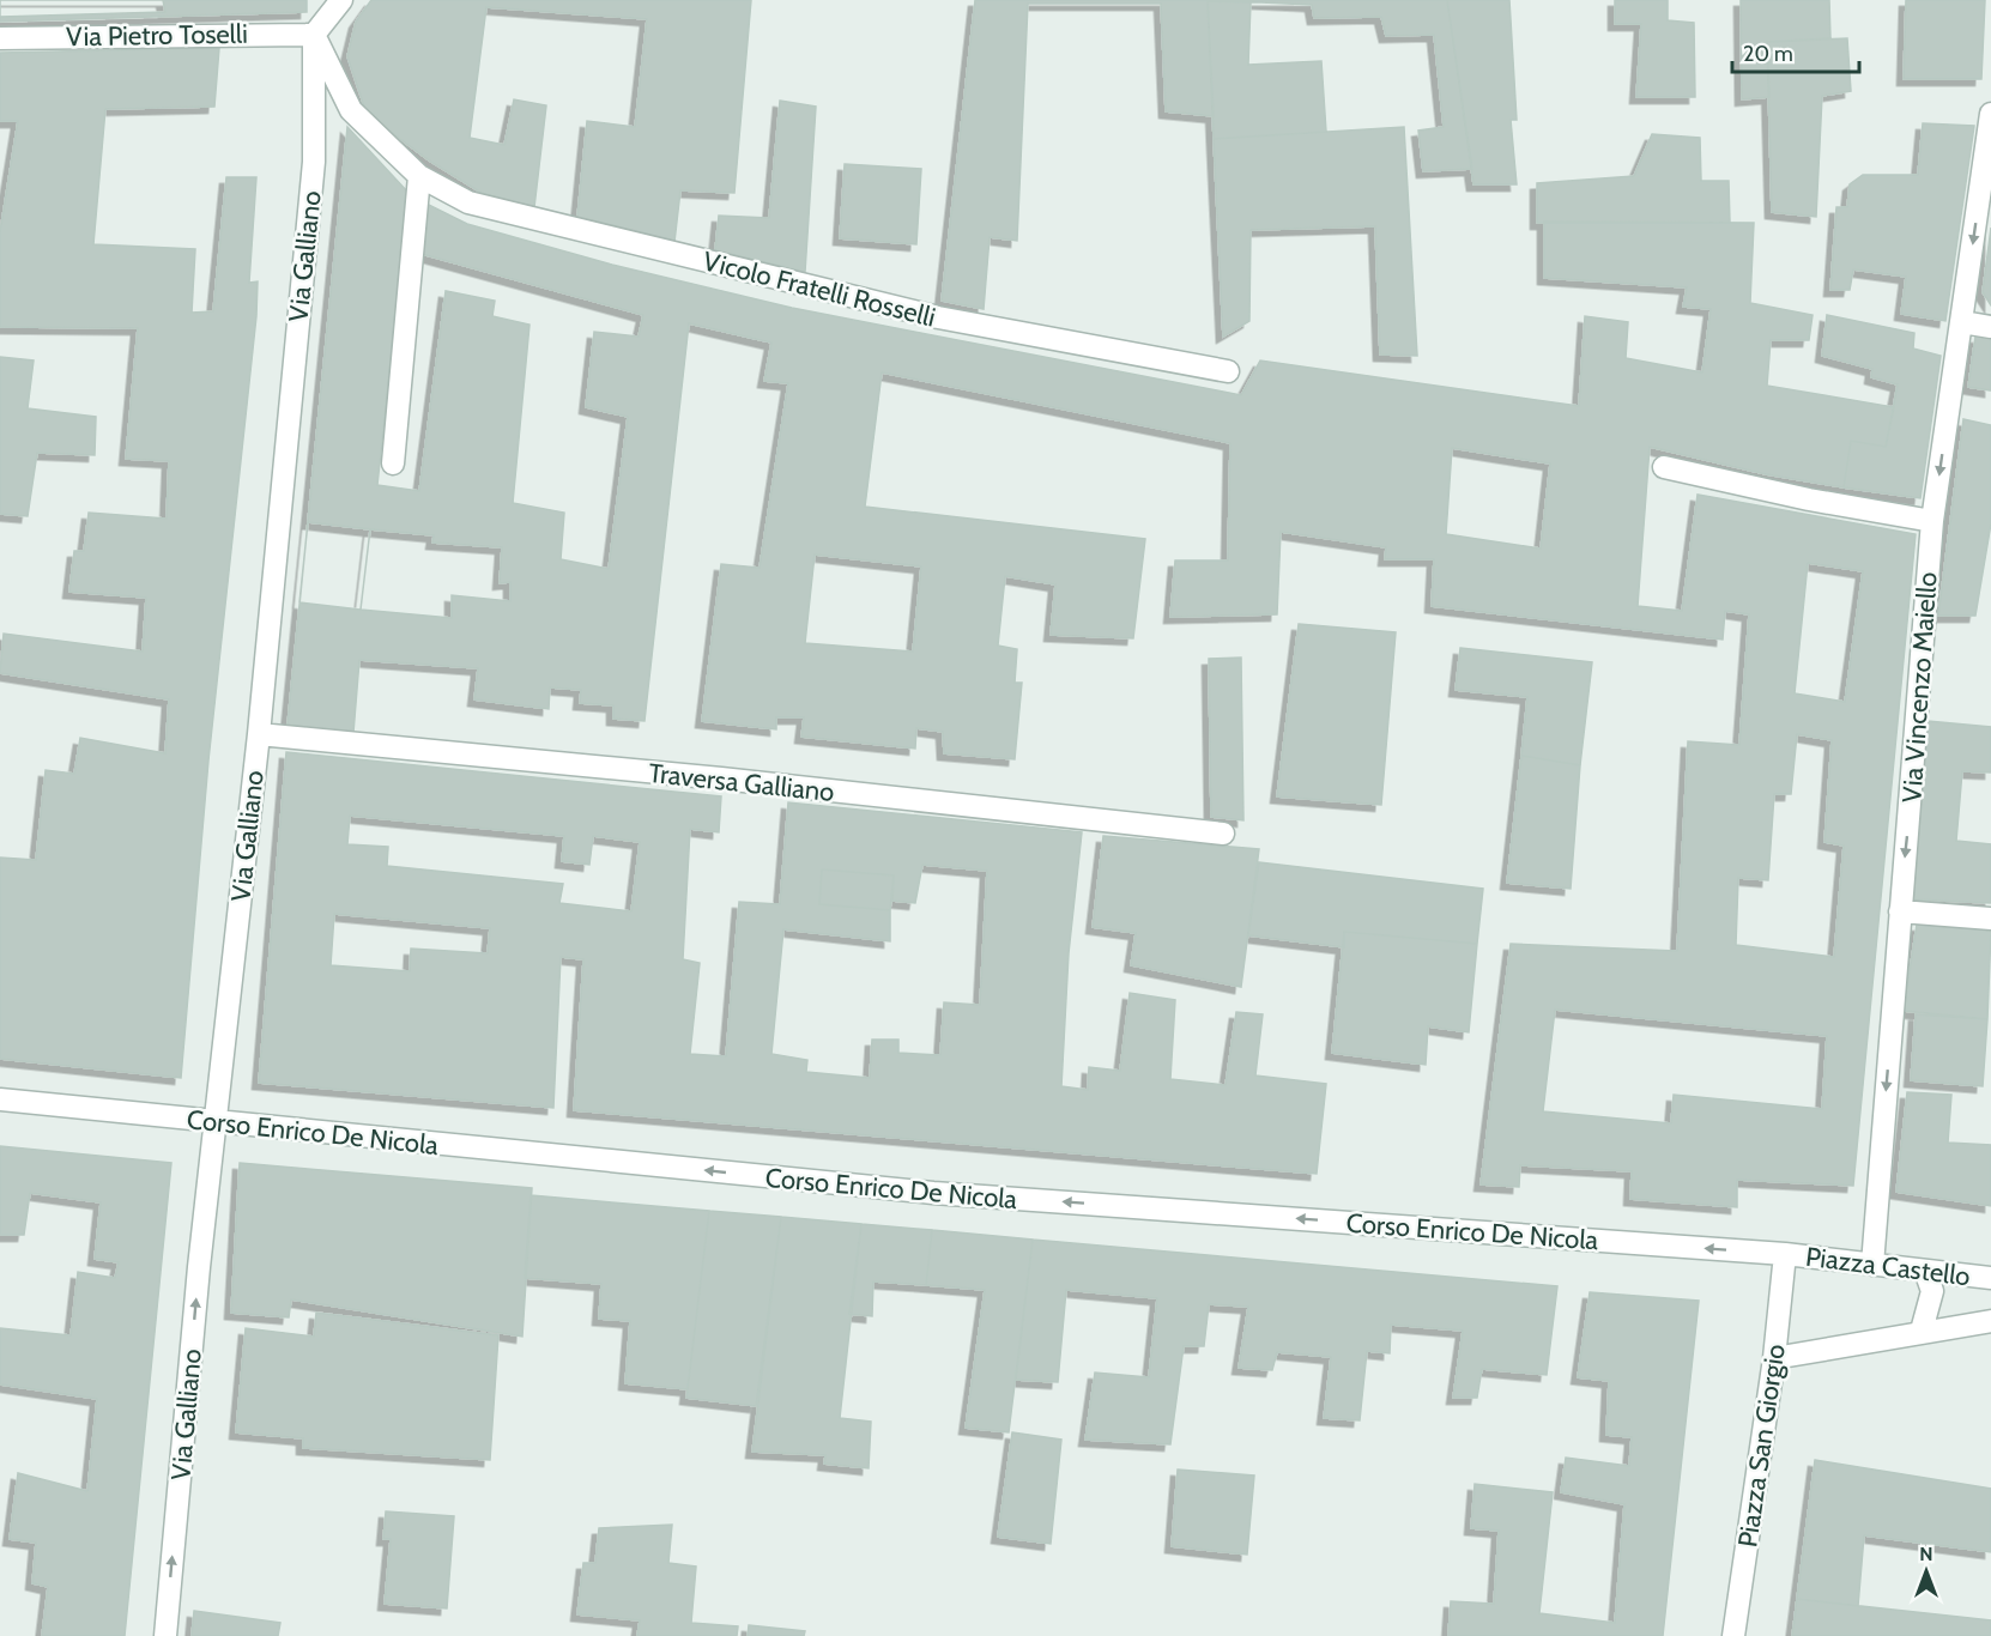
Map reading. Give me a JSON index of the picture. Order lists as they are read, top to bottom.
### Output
{
  "streets": {
    "street": [
      "Via Pietro Toselli",
      "Via Galliano",
      "Vicolo Fratelli Rosselli",
      "Via Vincenzo Maiello",
      "Traversa Galliano",
      "Corso Enrico De Nicola",
      "Piazza Castello",
      "Piazza San Giorgio"
    ]
  },
  "crossings": [
    ["Via Pietro Toselli", "Via Galliano"],
    ["Via Pietro Toselli", "Vicolo Fratelli Rosselli"],
    ["Via Galliano", "Vicolo Fratelli Rosselli"],
    ["Via Galliano", "Traversa Galliano"],
    ["Via Galliano", "Corso Enrico De Nicola"],
    ["Via Vincenzo Maiello", "Piazza Castello"],
    ["Corso Enrico De Nicola", "Piazza Castello"],
    ["Corso Enrico De Nicola", "Piazza San Giorgio"],
    ["Piazza Castello", "Piazza San Giorgio"]
  ],
  "one_way": ["Via Vincenzo Maiello", "Corso Enrico De Nicola"],
  "scale_bar": "20 m",
  "north": "top"
}
